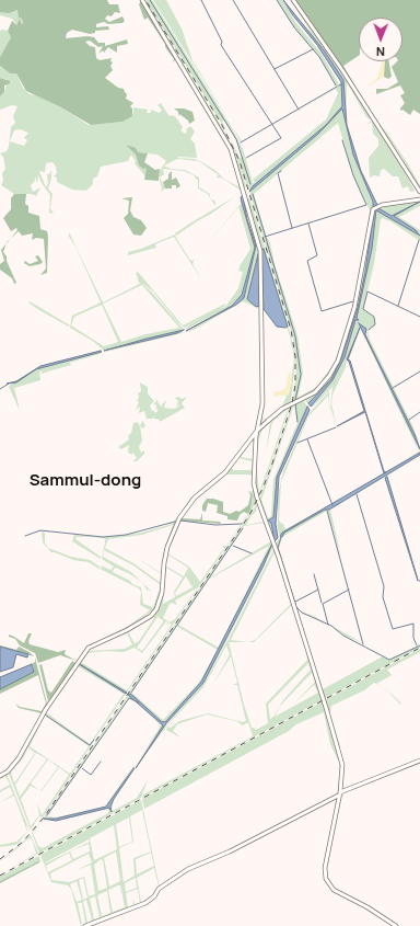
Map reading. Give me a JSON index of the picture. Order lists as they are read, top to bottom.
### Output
{
  "districts": ["Sammul-dong"],
  "north": "bottom"
}
